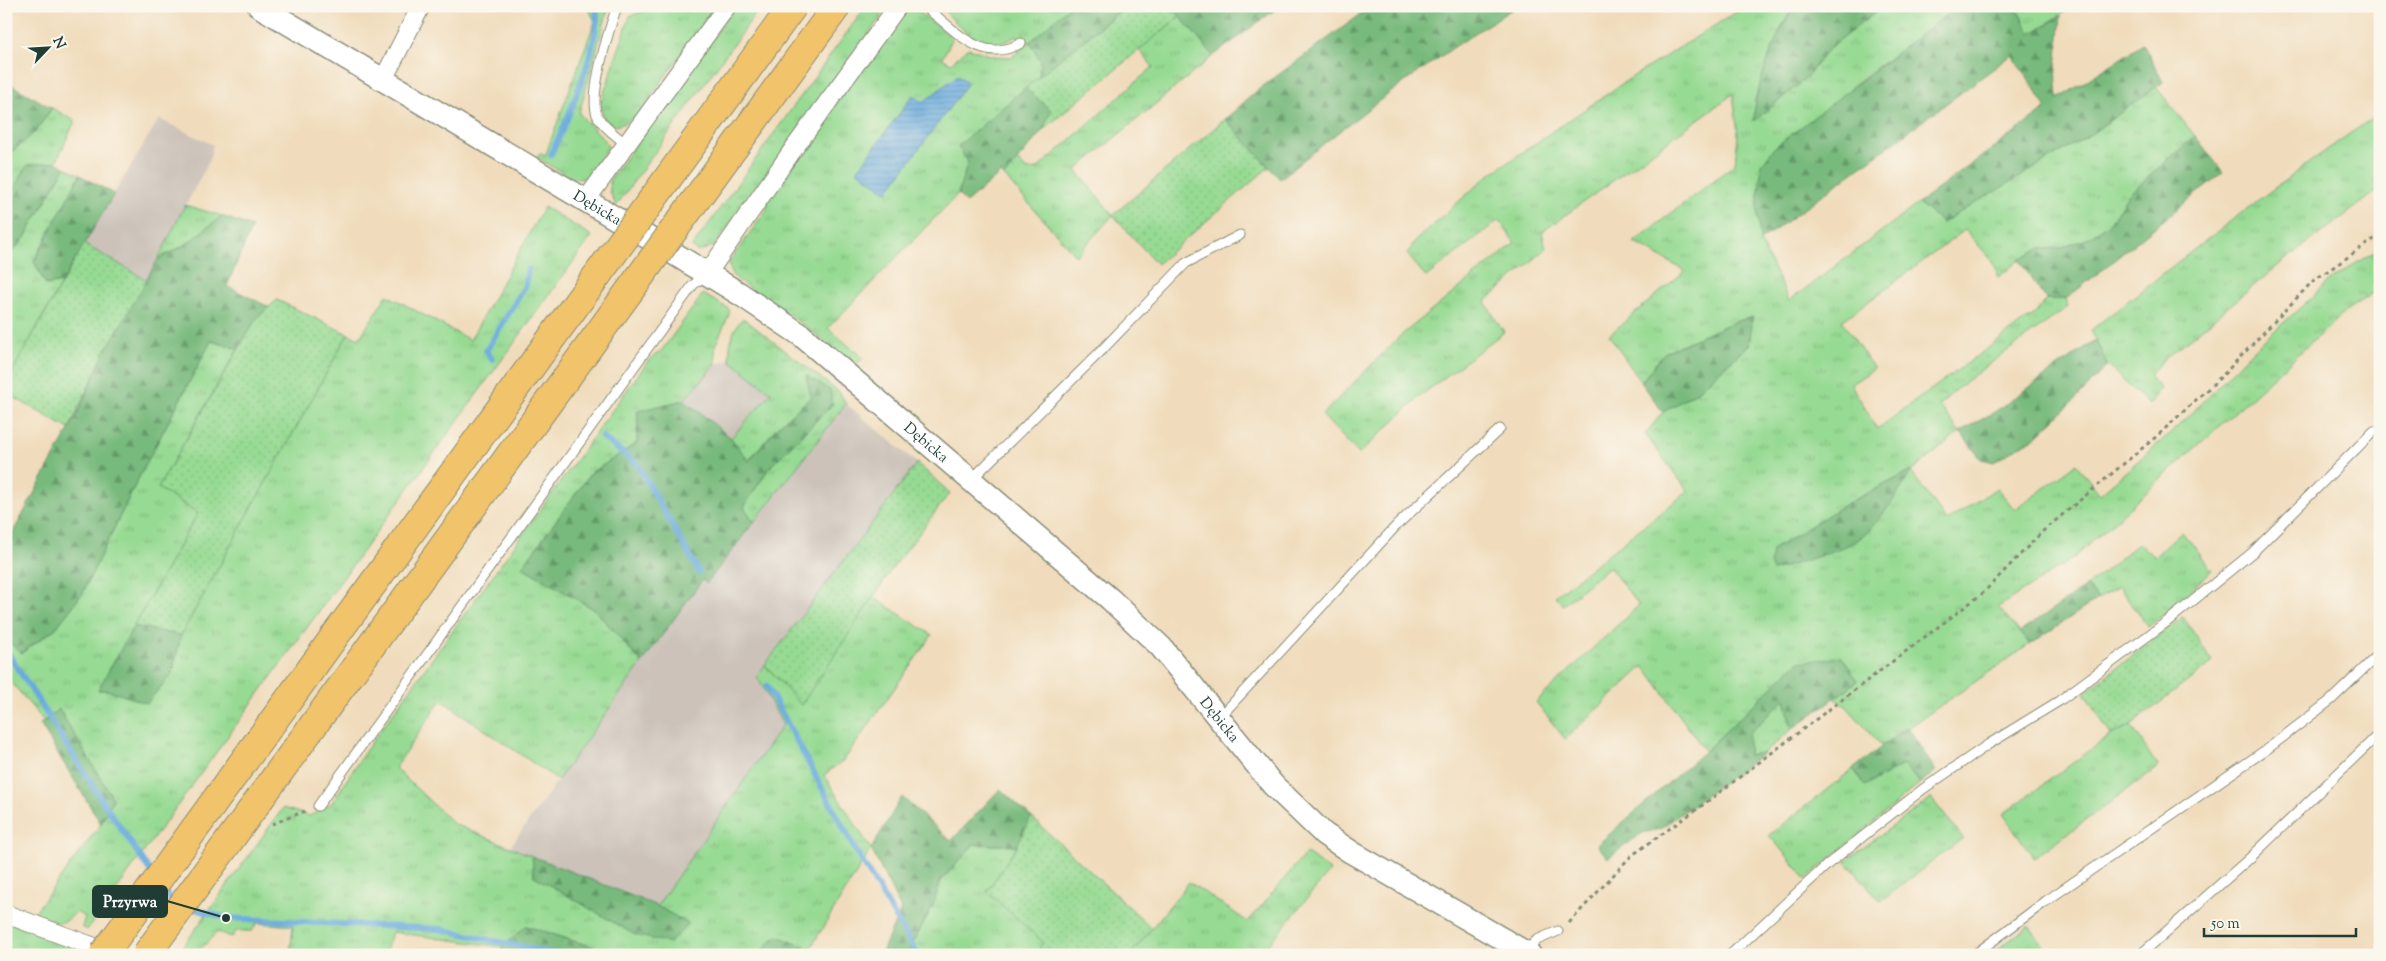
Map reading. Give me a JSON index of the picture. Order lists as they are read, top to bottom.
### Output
{
  "streets": {
    "street": ["Dębicka"]
  },
  "places": ["Przyrwa"],
  "scale_bar": "50 m",
  "north": "top right"
}
